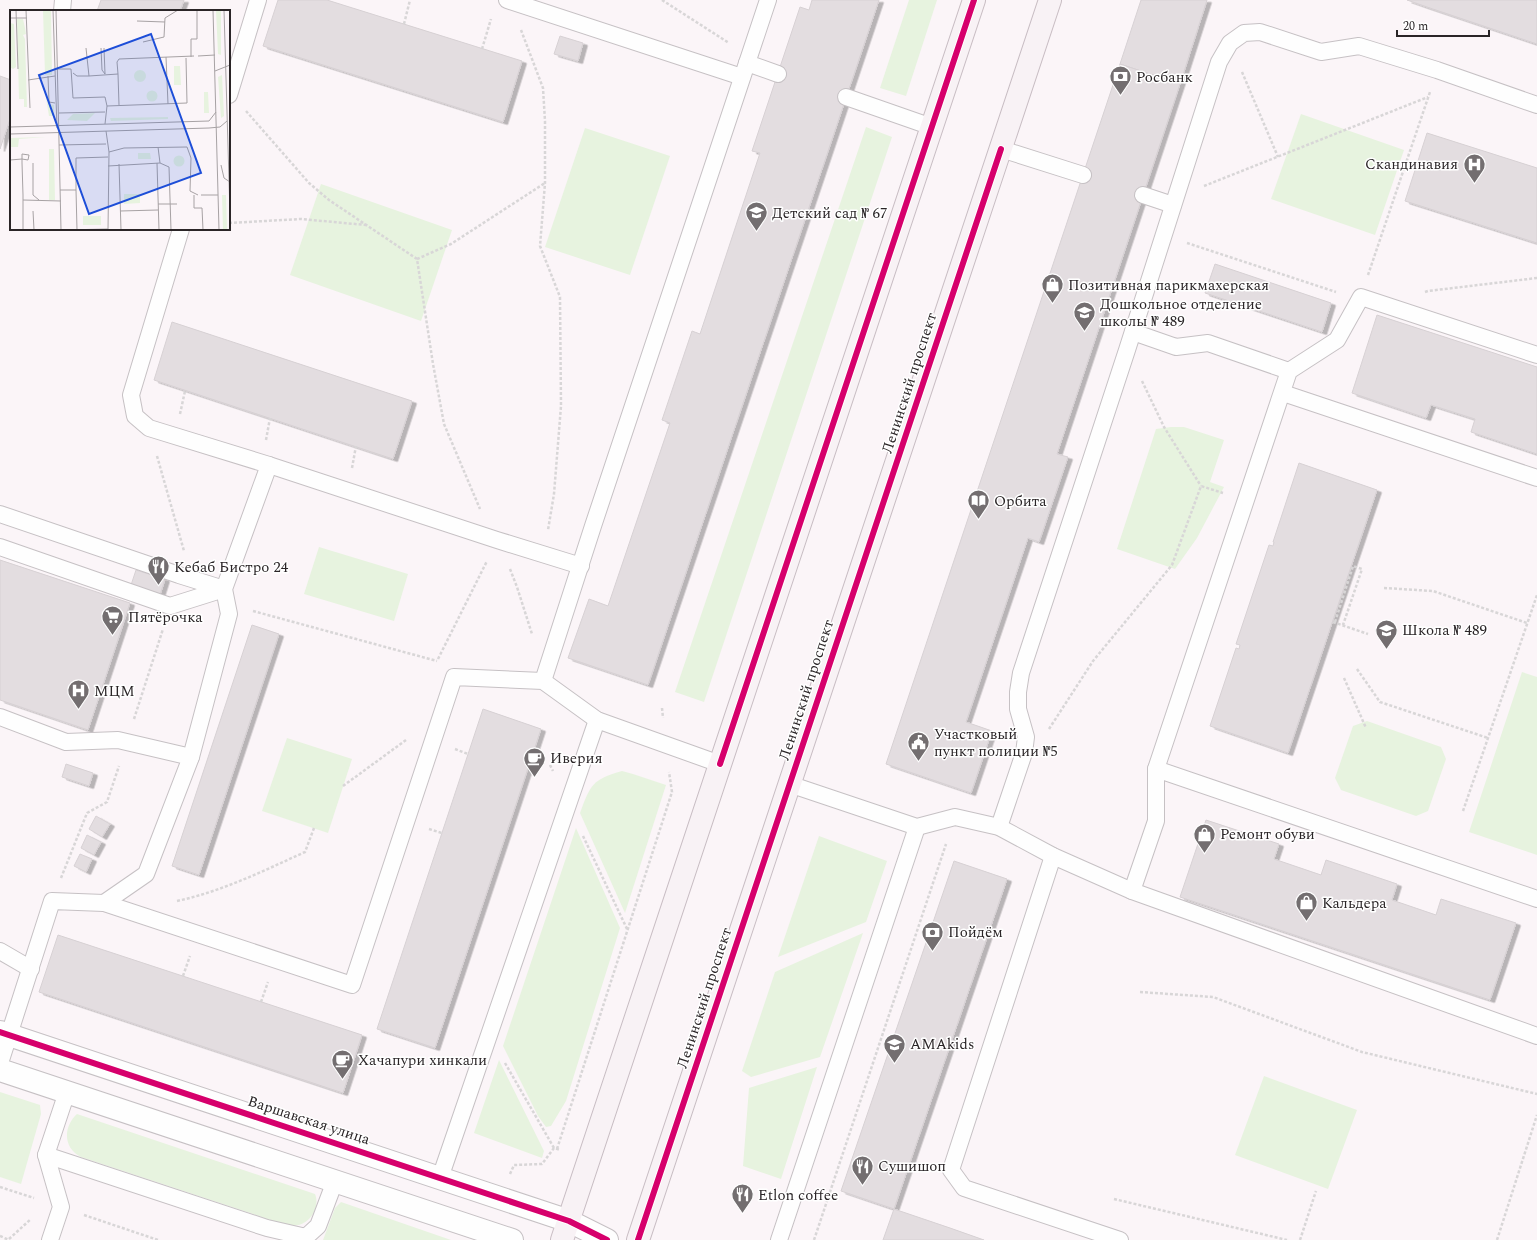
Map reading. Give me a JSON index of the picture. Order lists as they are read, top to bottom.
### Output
{
  "streets": {
    "main road": ["Ленинский проспект"],
    "street": ["Варшавская улица"]
  },
  "places": {
    "bank": ["Росбанк", "Пойдём"],
    "hospital": ["Скандинавия", "МЦМ"],
    "school or university": [
      "Детский сад № 67",
      "Дошкольное отделение школы № 489",
      "Школа № 489",
      "AMAkids"
    ],
    "shop": ["Позитивная парикмахерская", "Ремонт обуви", "Кальдера"],
    "library": ["Орбита"],
    "restaurant": ["Кебаб Бистро 24", "Сушишоп", "Etlon coffee"],
    "supermarket": ["Пятёрочка"],
    "public building": ["Участковый пункт полиции №5"],
    "cafe": ["Иверия", "Хачапури хинкали"]
  },
  "scale_bar": "20 m"
}
